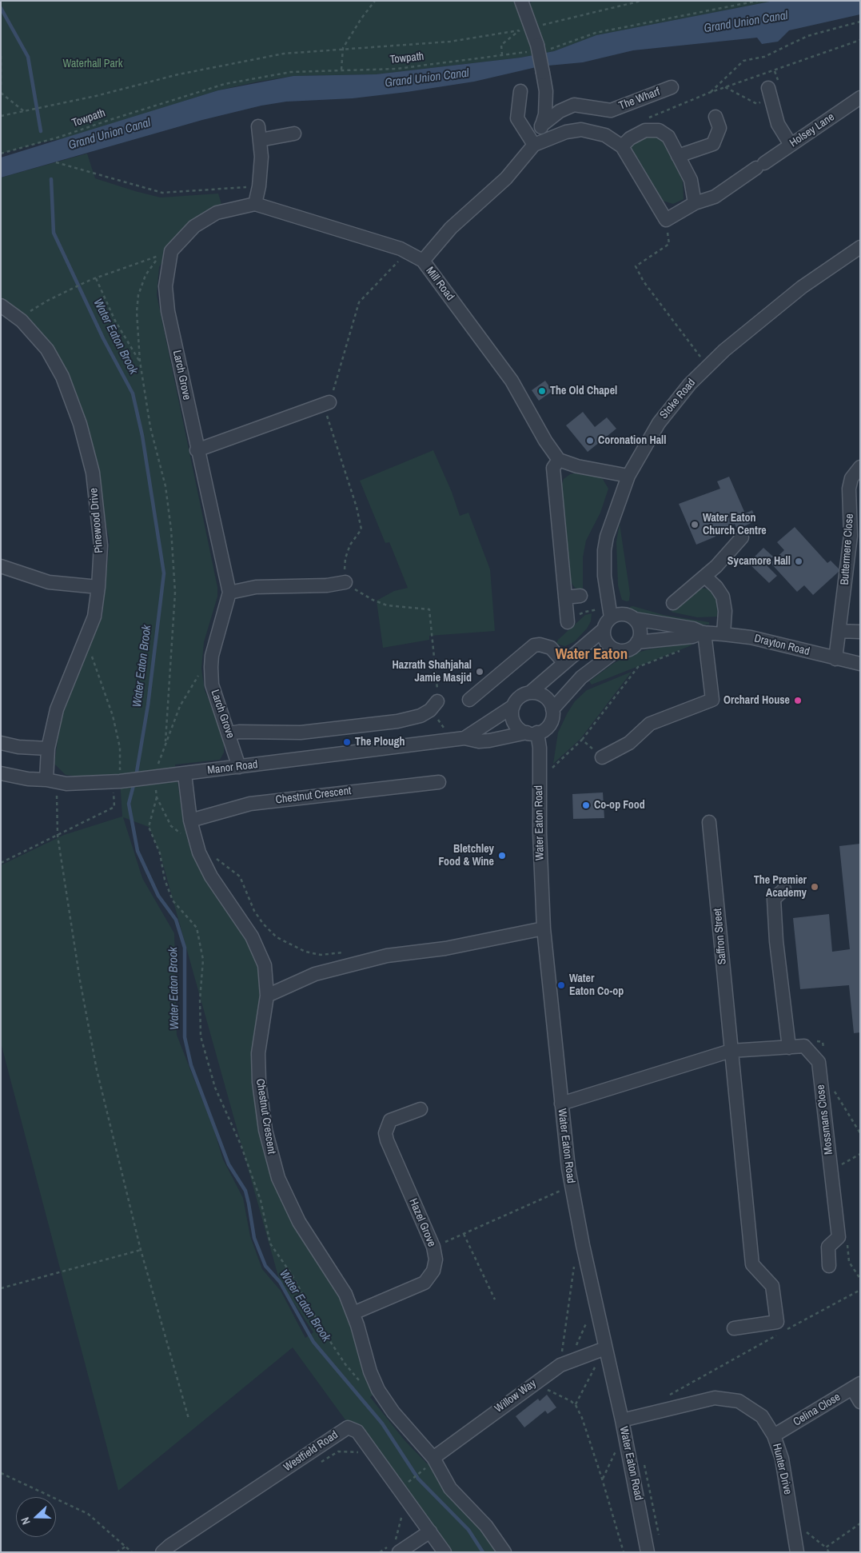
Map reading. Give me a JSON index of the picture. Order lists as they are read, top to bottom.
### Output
{
  "streets": {
    "street": [
      "The Wharf",
      "Holsey Lane",
      "Mill Road",
      "Larch Grove",
      "Stoke Road",
      "Pinewood Drive",
      "Buttermere Close",
      "Drayton Road",
      "Manor Road",
      "Chestnut Crescent",
      "Water Eaton Road",
      "Saffron Street",
      "Mossmans Close",
      "Hazel Grove",
      "Willow Way",
      "Celina Close",
      "Westfield Road",
      "Hunter Drive"
    ],
    "path": ["Towpath"]
  },
  "crossings": [
    ["Larch Grove", "Manor Road"],
    ["Stoke Road", "Drayton Road"],
    ["Pinewood Drive", "Manor Road"],
    ["Buttermere Close", "Drayton Road"],
    ["Manor Road", "Chestnut Crescent"],
    ["Manor Road", "Water Eaton Road"],
    ["Chestnut Crescent", "Hazel Grove"],
    ["Water Eaton Road", "Willow Way"],
    ["Water Eaton Road", "Hunter Drive"],
    ["Saffron Street", "Mossmans Close"],
    ["Celina Close", "Hunter Drive"]
  ],
  "districts": ["Water Eaton"],
  "water": ["Grand Union Canal", "Water Eaton Brook"],
  "parks": ["Waterhall Park"],
  "places": [
    "The Old Chapel",
    "Coronation Hall",
    "Water Eaton Church Centre",
    "Sycamore Hall",
    "Hazrath Shahjahal Jamie Masjid",
    "Orchard House",
    "The Plough",
    "Co-op Food",
    "Bletchley Food & Wine",
    "The Premier Academy",
    "Water Eaton Co-op"
  ],
  "north": "left"
}
